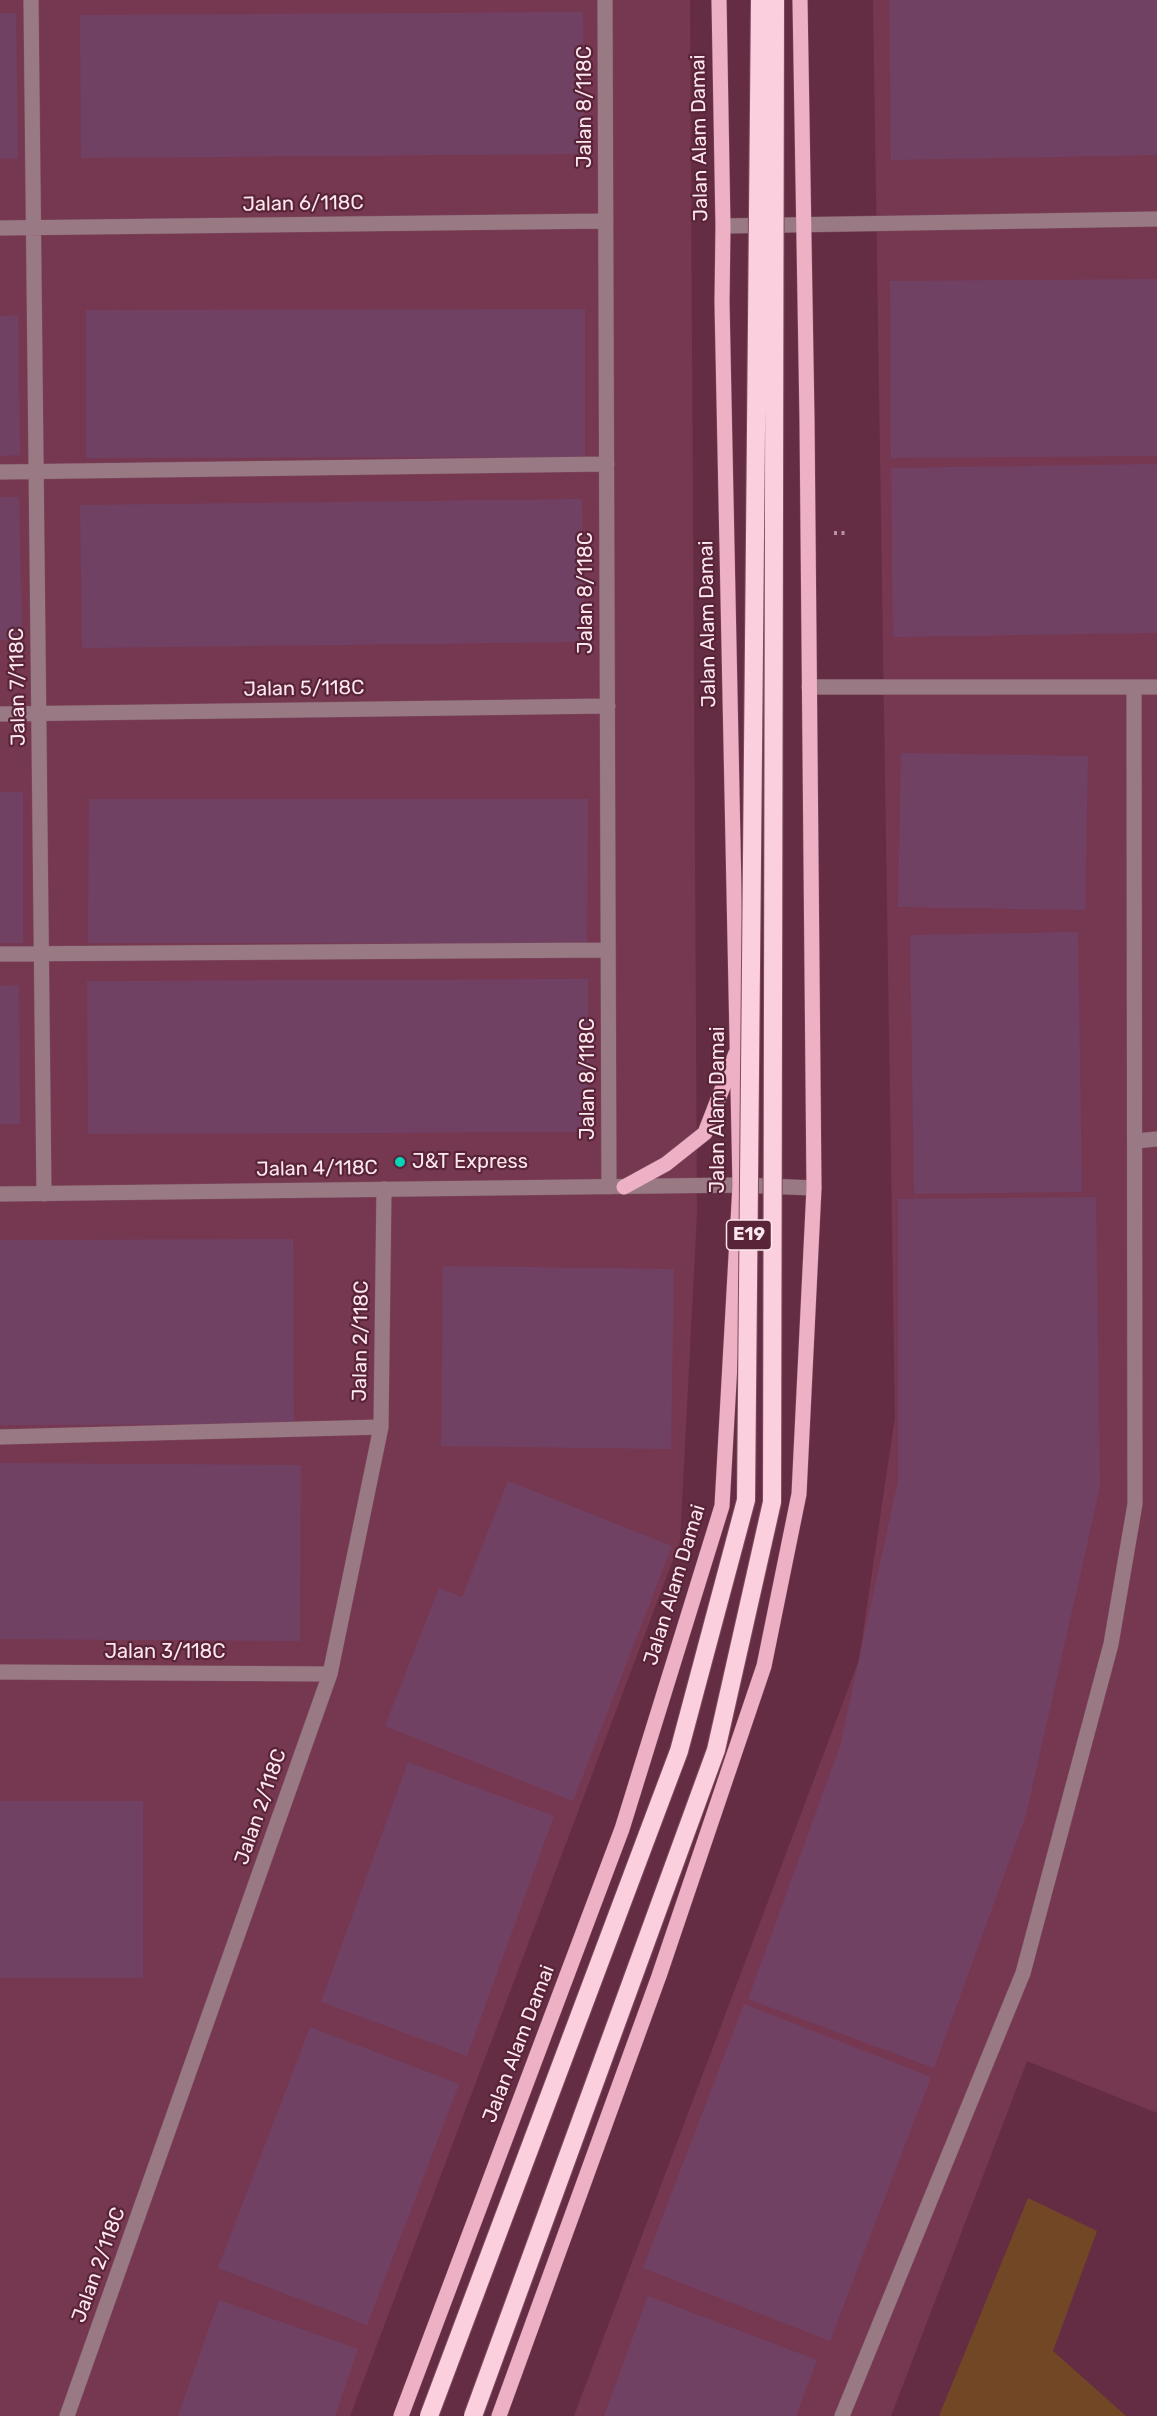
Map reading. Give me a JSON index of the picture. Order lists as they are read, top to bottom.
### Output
{
  "streets": {
    "highway": ["E19"],
    "main road": ["Jalan Alam Damai"],
    "street": [
      "Jalan 8/118C",
      "Jalan 6/118C",
      "Jalan 7/118C",
      "Jalan 5/118C",
      "Jalan 4/118C",
      "Jalan 2/118C",
      "Jalan 3/118C"
    ]
  },
  "crossings": [
    ["Jalan 8/118C", "Jalan 6/118C"],
    ["Jalan 8/118C", "Jalan 5/118C"],
    ["Jalan 8/118C", "Jalan 4/118C"],
    ["Jalan Alam Damai", "Jalan 4/118C"],
    ["Jalan 6/118C", "Jalan 7/118C"],
    ["Jalan 7/118C", "Jalan 5/118C"],
    ["Jalan 7/118C", "Jalan 4/118C"],
    ["Jalan 4/118C", "Jalan 2/118C"],
    ["Jalan 2/118C", "Jalan 3/118C"]
  ],
  "places": ["J&T Express"]
}
